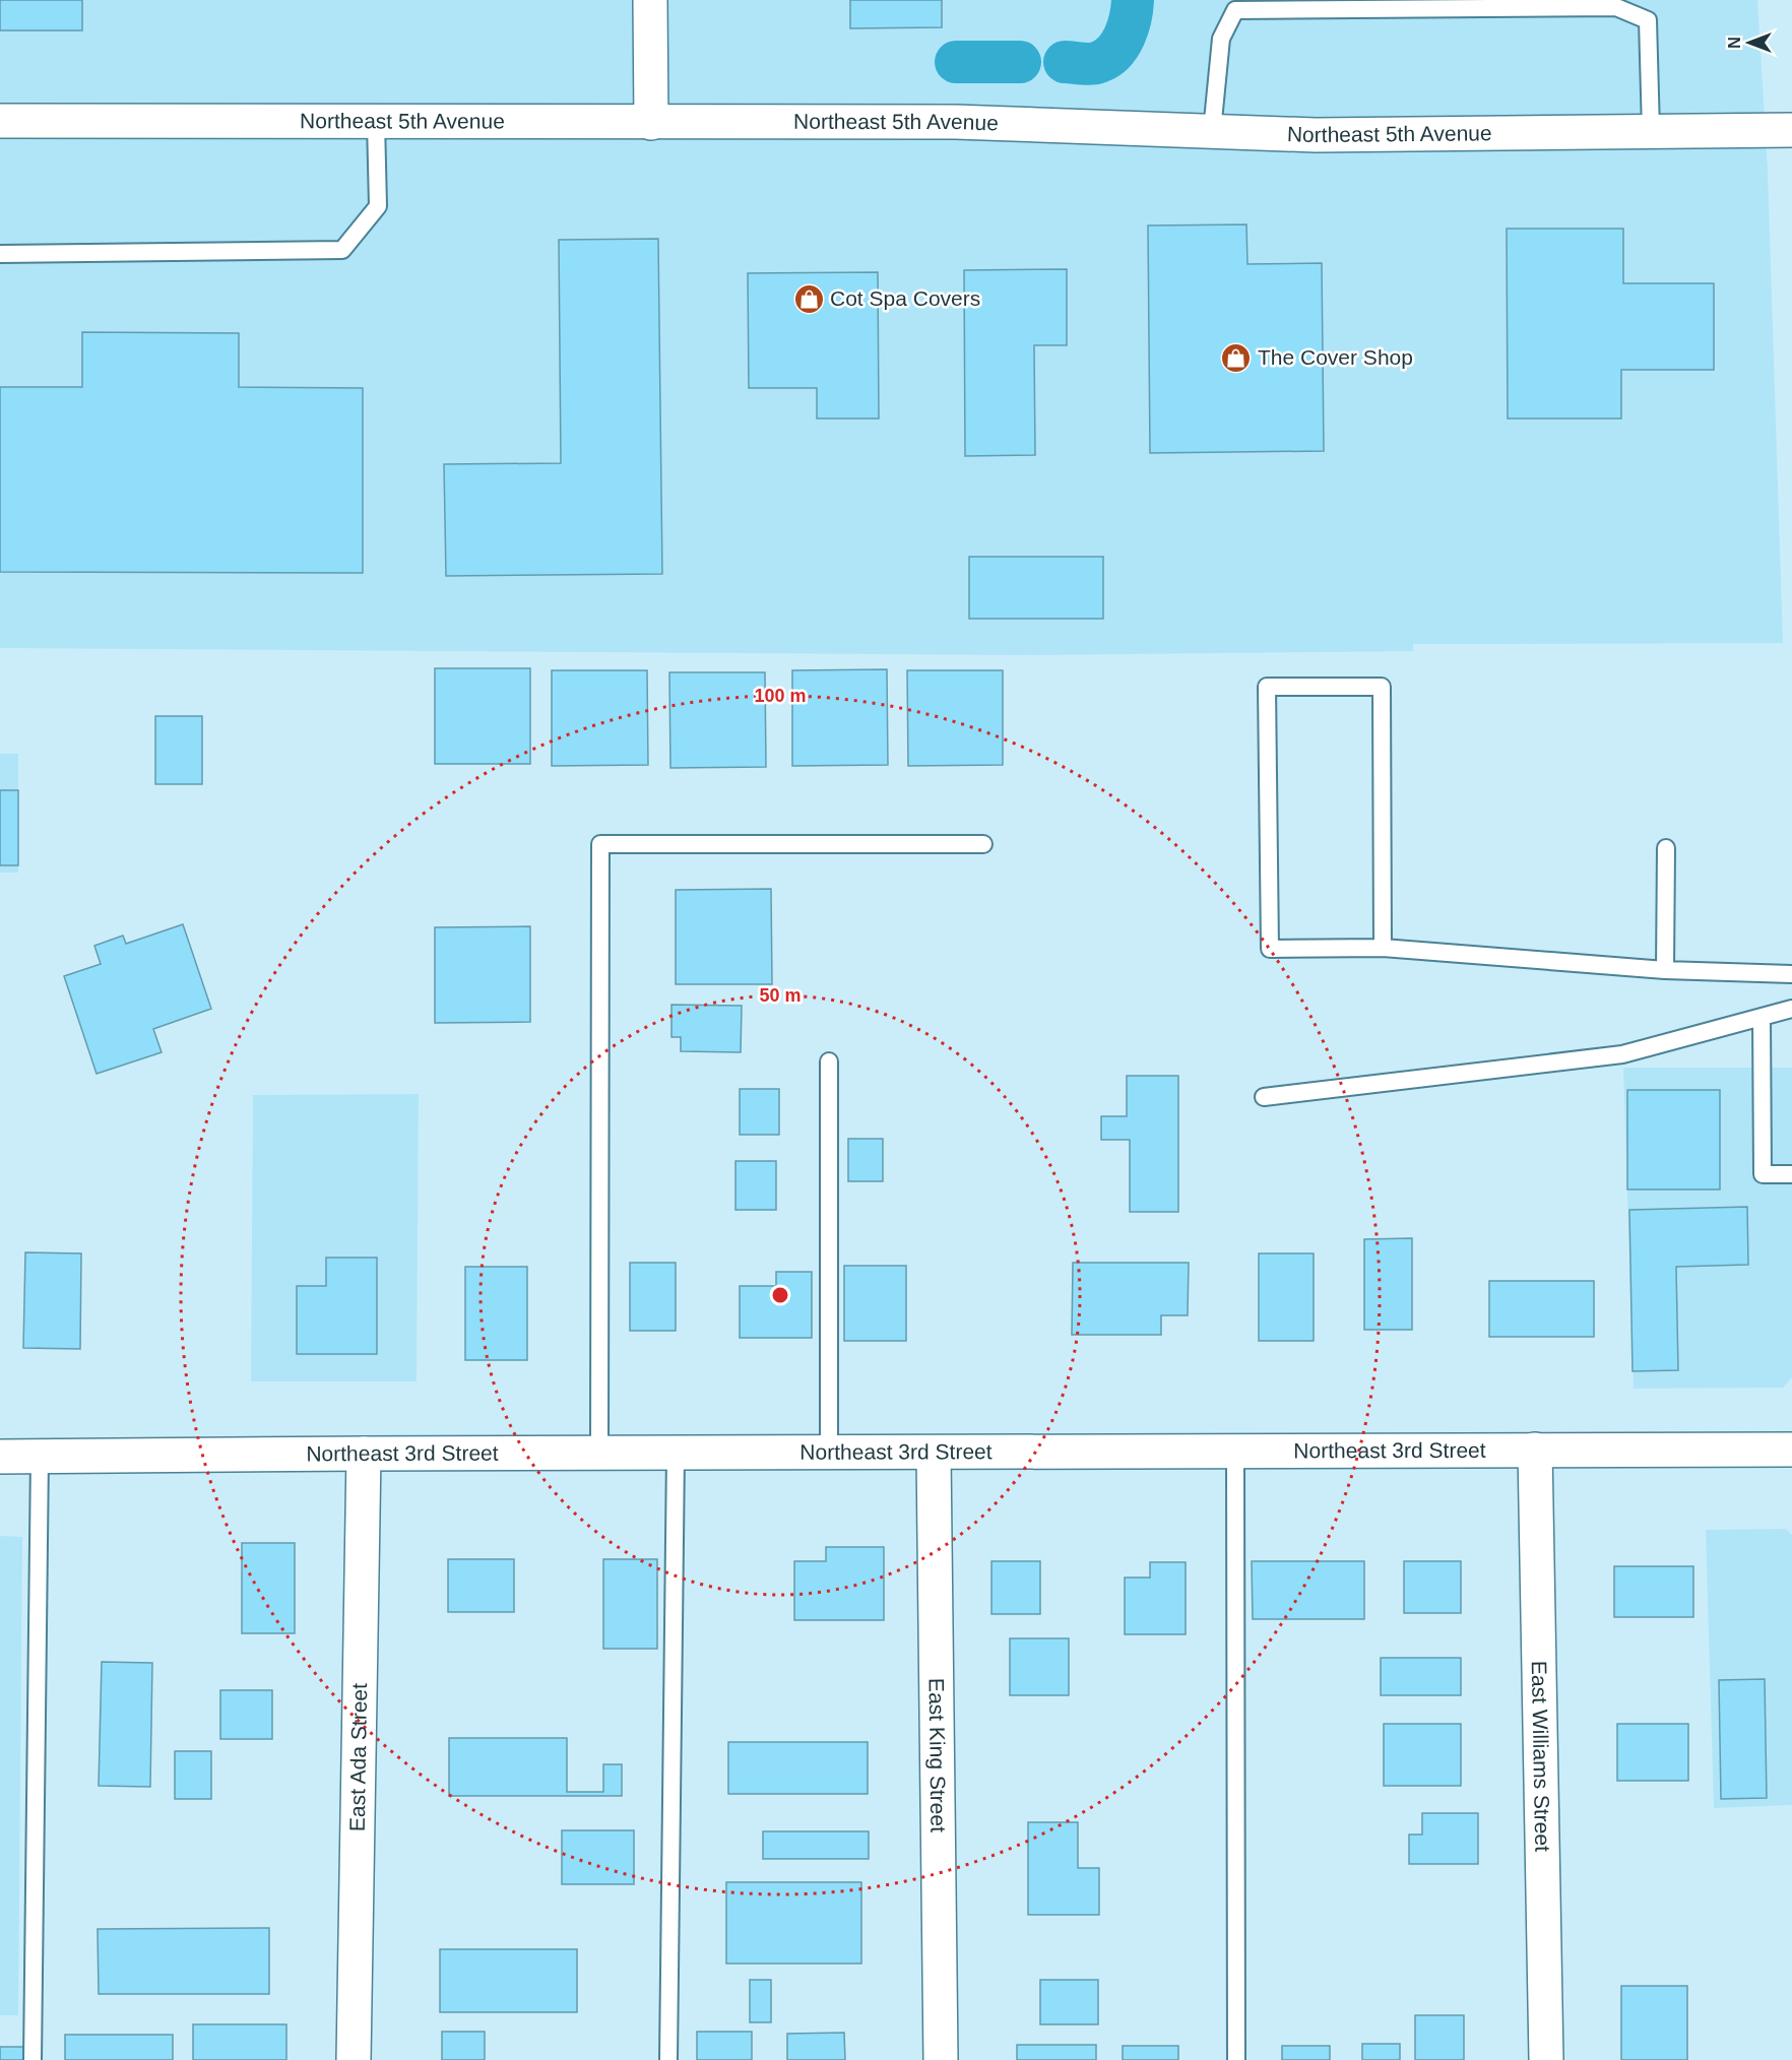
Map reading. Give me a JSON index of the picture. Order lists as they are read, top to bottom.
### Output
{
  "streets": {
    "street": [
      "Northeast 5th Avenue",
      "Northeast 3rd Street",
      "East Williams Street",
      "East Ada Street",
      "East King Street"
    ]
  },
  "crossings": [
    ["Northeast 3rd Street", "East Williams Street"],
    ["Northeast 3rd Street", "East Ada Street"],
    ["Northeast 3rd Street", "East King Street"]
  ],
  "places": {
    "shop": ["Cot Spa Covers", "The Cover Shop"]
  },
  "north": "left",
  "rings": ["100 m", "50 m"]
}
